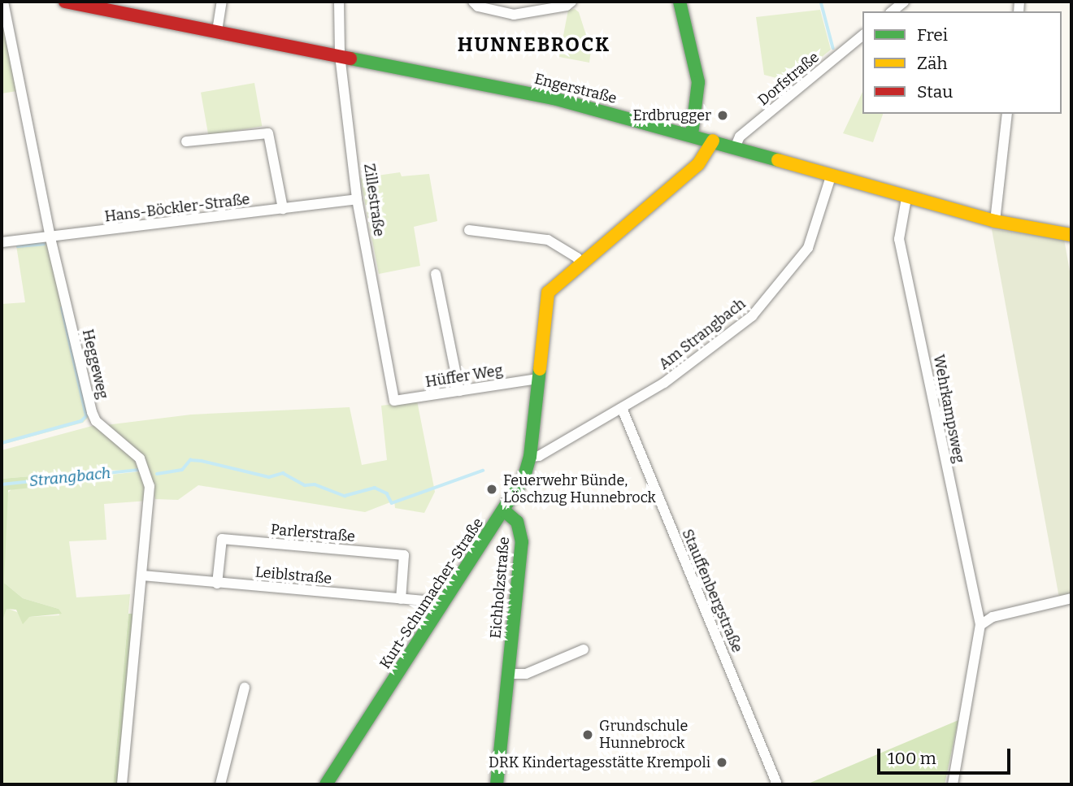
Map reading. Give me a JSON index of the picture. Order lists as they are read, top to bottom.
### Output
{
  "streets": {
    "street": [
      "Dorfstraße",
      "Engerstraße",
      "Zillestraße",
      "Hans-Böckler-Straße",
      "Am Strangbach",
      "Heggeweg",
      "Hüffer Weg",
      "Wehrkampsweg",
      "Parlerstraße",
      "Leiblstraße",
      "Eichholzstraße",
      "Stauffenbergstraße",
      "Kurt-Schumacher-Straße"
    ]
  },
  "crossings": [
    ["Dorfstraße", "Engerstraße"],
    ["Engerstraße", "Zillestraße"],
    ["Engerstraße", "Am Strangbach"],
    ["Engerstraße", "Wehrkampsweg"],
    ["Engerstraße", "Kurt-Schumacher-Straße"],
    ["Zillestraße", "Hans-Böckler-Straße"],
    ["Zillestraße", "Hüffer Weg"],
    ["Hans-Böckler-Straße", "Heggeweg"],
    ["Am Strangbach", "Stauffenbergstraße"],
    ["Am Strangbach", "Kurt-Schumacher-Straße"],
    ["Heggeweg", "Leiblstraße"],
    ["Hüffer Weg", "Kurt-Schumacher-Straße"],
    ["Parlerstraße", "Leiblstraße"],
    ["Leiblstraße", "Kurt-Schumacher-Straße"],
    ["Eichholzstraße", "Kurt-Schumacher-Straße"]
  ],
  "districts": ["HUNNEBROCK"],
  "water": ["Strangbach"],
  "places": [
    "Erdbrugger",
    "Feuerwehr Bünde, Löschzug Hunnebrock",
    "Grundschule Hunnebrock",
    "DRK Kindertagesstätte Krempoli"
  ],
  "legend": ["Frei", "Zäh", "Stau"],
  "scale_bar": "100 m"
}
